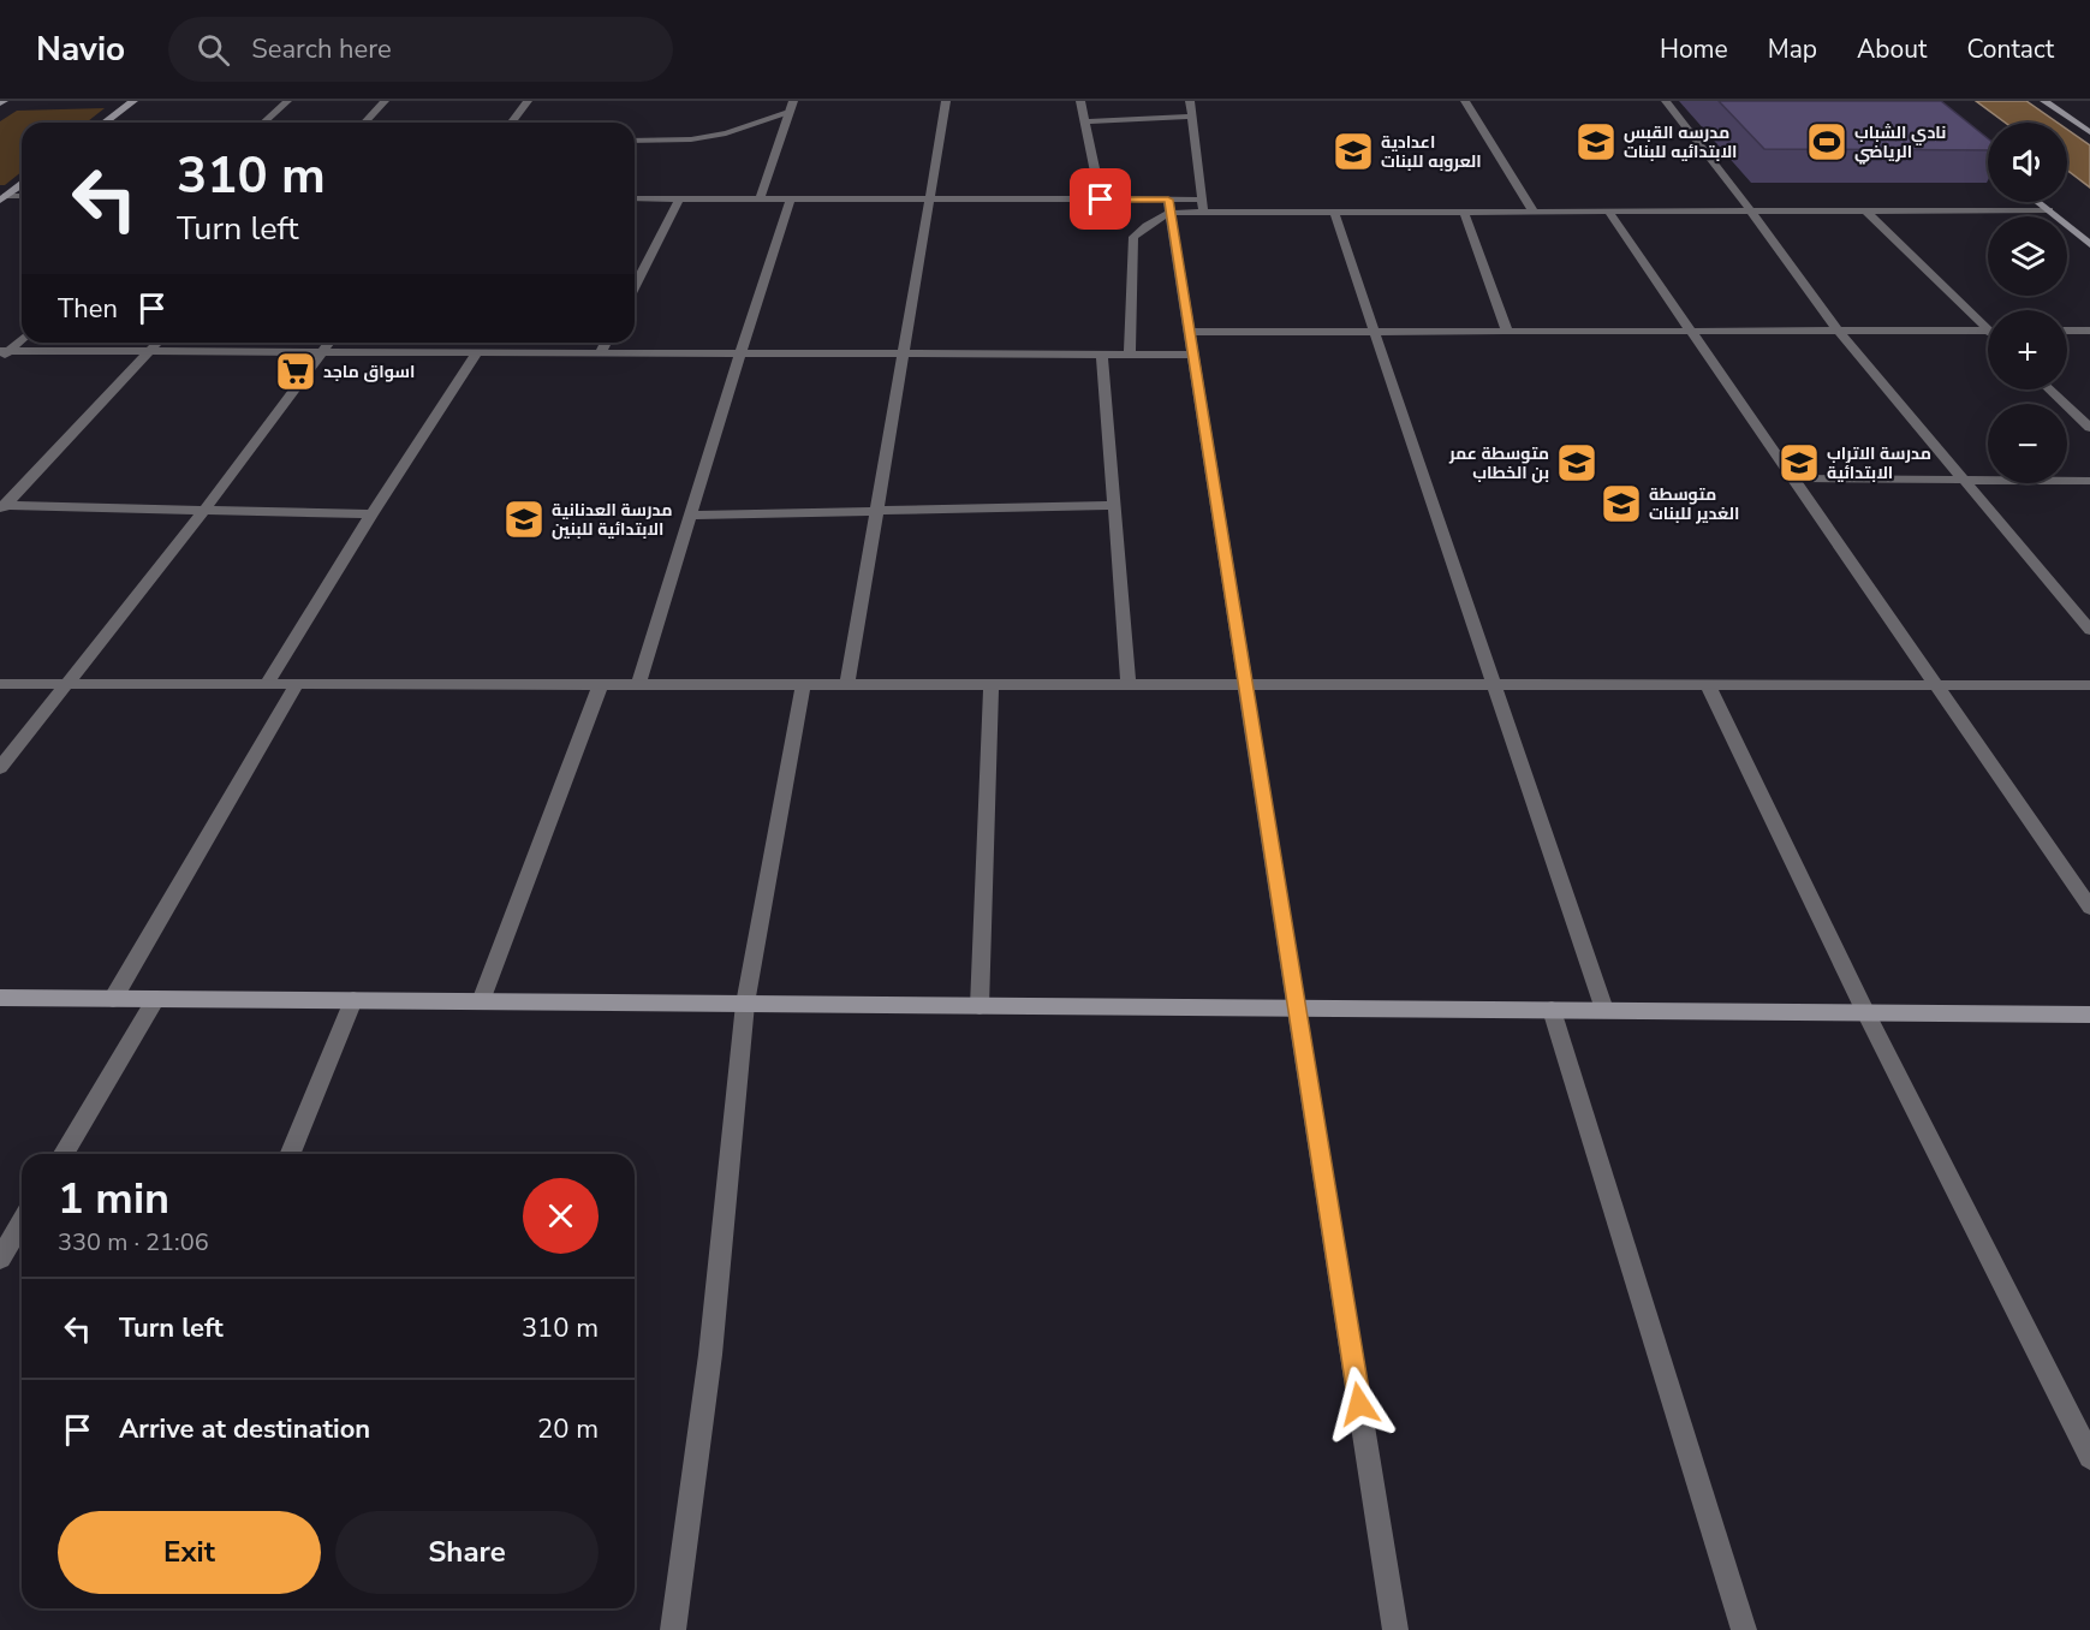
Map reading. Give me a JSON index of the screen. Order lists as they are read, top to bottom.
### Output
{
  "places": {
    "school or university": [
      "مدرسه القبس الابتدائيه للبنات",
      "اعدادية العروبه للبنات",
      "متوسطة عمر بن الخطاب",
      "مدرسة الاتراب الابتدائية",
      "متوسطة الغدير للبنات",
      "مدرسة العدنانية الابتدائية للبنين"
    ],
    "sports": ["نادي الشباب الرياضي"],
    "supermarket": ["اسواق ماجد"]
  },
  "page": {
    "header": "Navio",
    "search": "Search here",
    "nav": [
      "Home",
      "Map",
      "About",
      "Contact"
    ],
    "map_buttons": ["+", "−"],
    "turn": ["310 m", "Turn left"],
    "then": "Then",
    "heading": ["1 min", "330 m · 21:06"],
    "list": [
      {
        "name": "Turn left",
        "value": "310 m"
      },
      {
        "name": "Arrive at destination",
        "value": "20 m"
      }
    ],
    "buttons": ["Exit", "Share"]
  }
}
